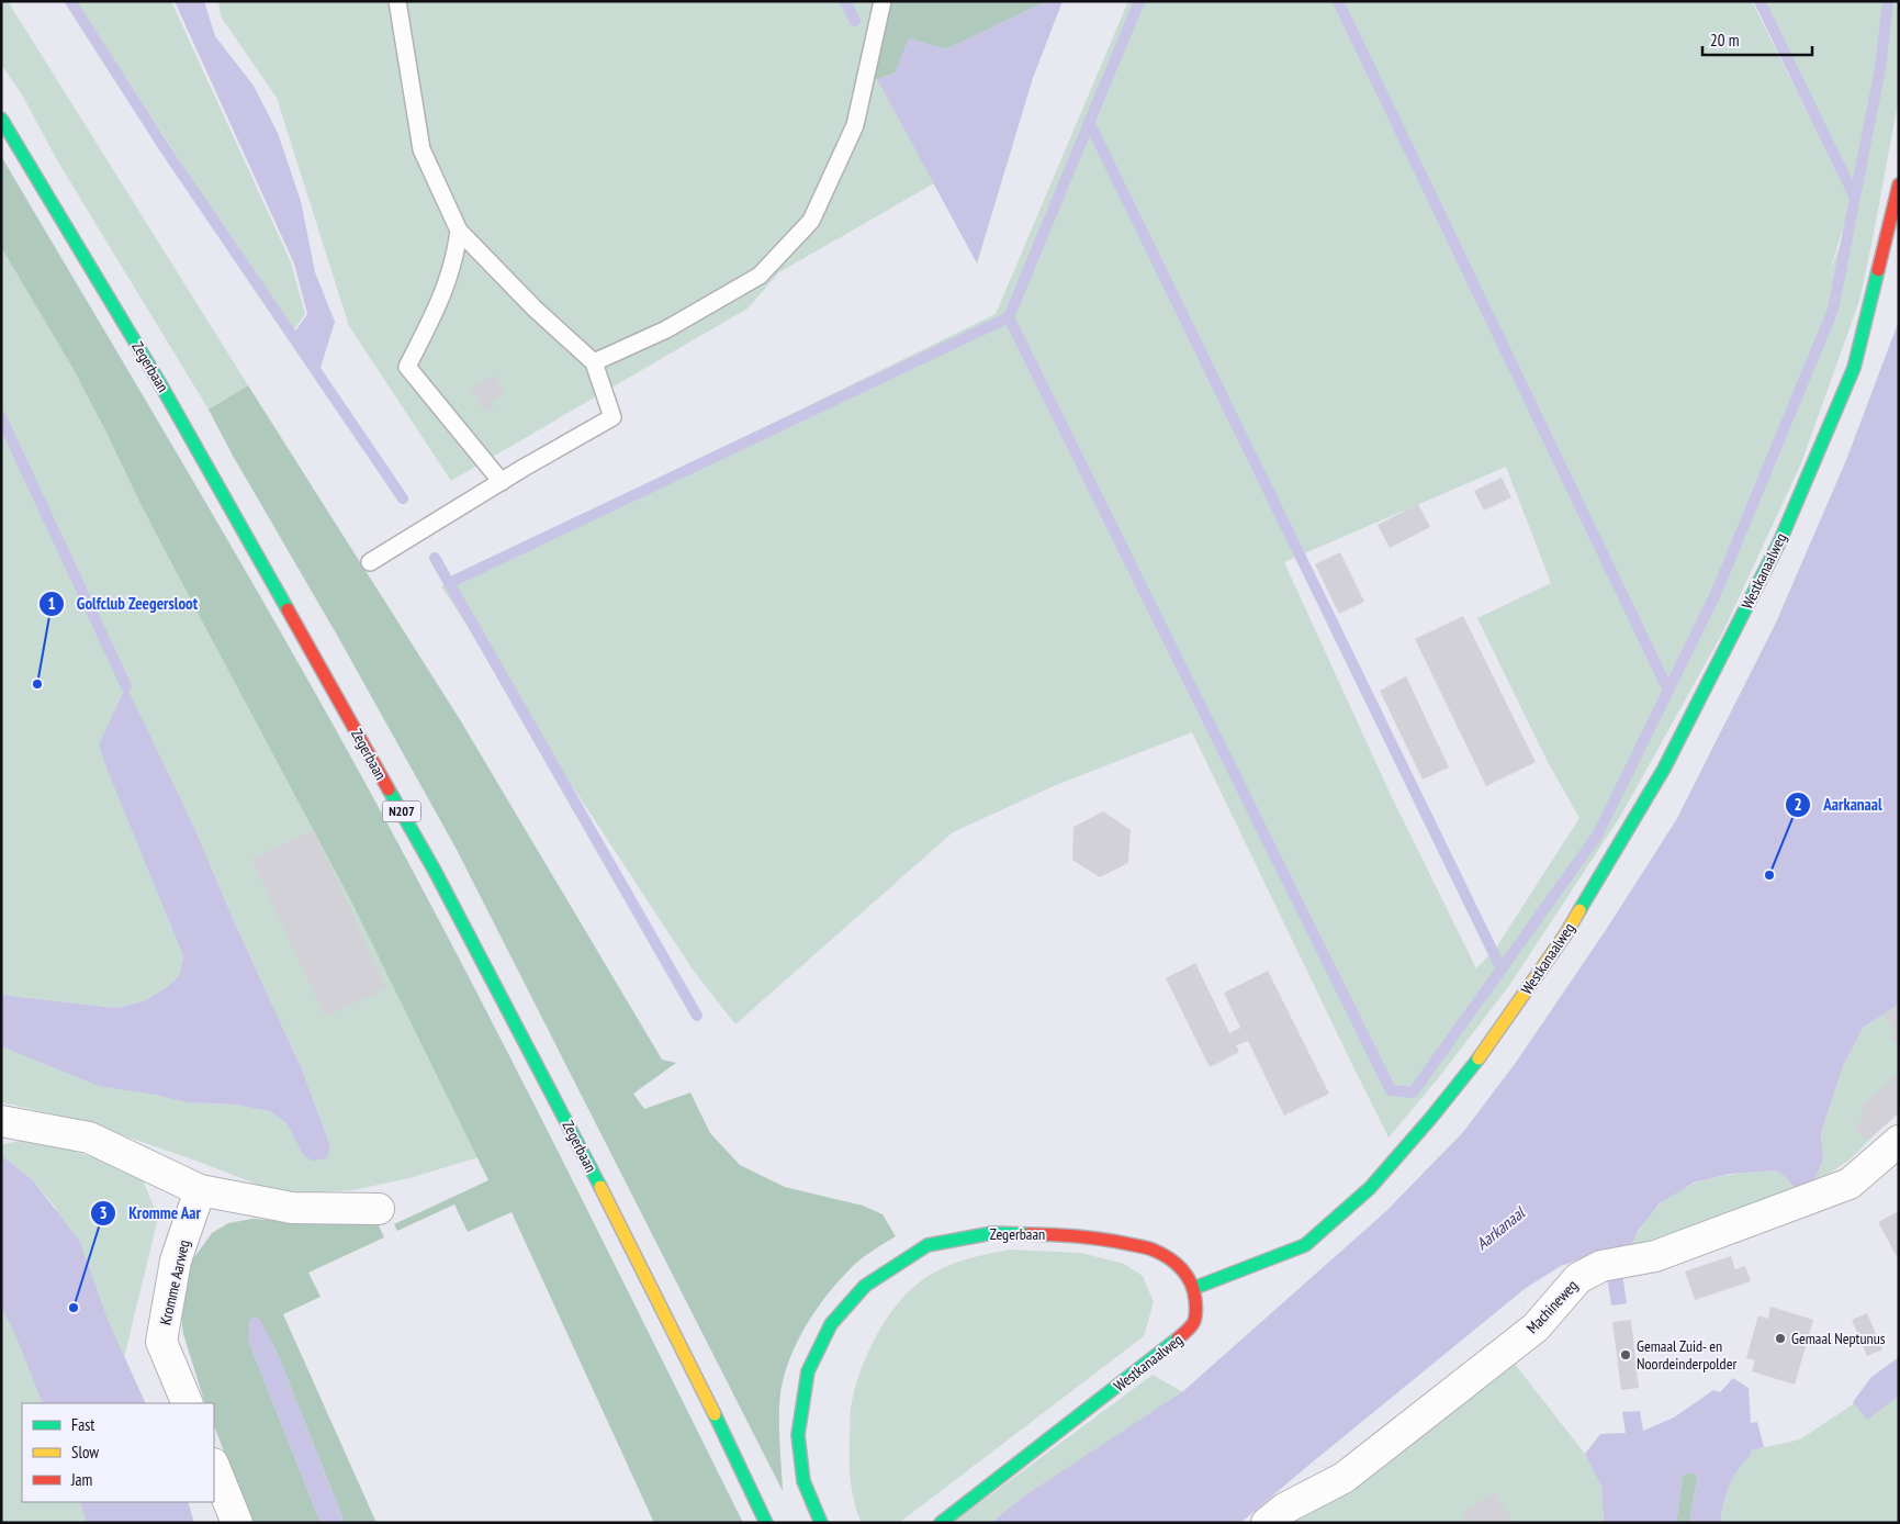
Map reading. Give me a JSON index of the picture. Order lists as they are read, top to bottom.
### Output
{
  "streets": {
    "street": [
      "Zegerbaan",
      "Westkanaalweg",
      "N207",
      "Kromme Aarweg",
      "Machineweg"
    ]
  },
  "crossings": [
    ["Zegerbaan", "Westkanaalweg"]
  ],
  "water": ["Aarkanaal"],
  "places": [
    "Golfclub Zeegersloot",
    "Aarkanaal",
    "Kromme Aar",
    "Gemaal Neptunus",
    "Gemaal Zuid- en Noordeinderpolder"
  ],
  "legend": ["Fast", "Slow", "Jam"],
  "scale_bar": "20 m"
}
